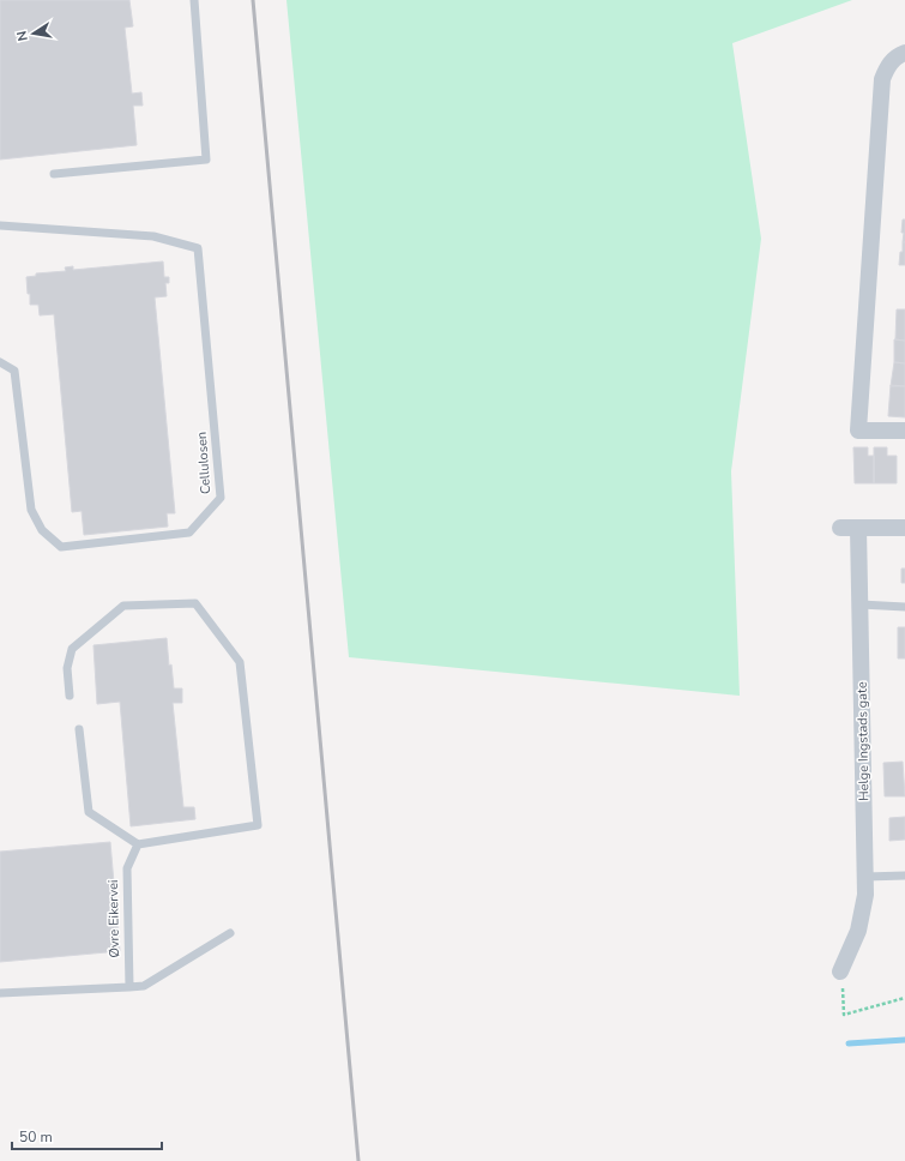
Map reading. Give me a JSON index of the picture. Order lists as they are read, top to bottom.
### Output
{
  "streets": {
    "street": ["Helge Ingstads gate"],
    "lane": ["Cellulosen", "Øvre Eikervei"]
  },
  "scale_bar": "50 m",
  "north": "left"
}
